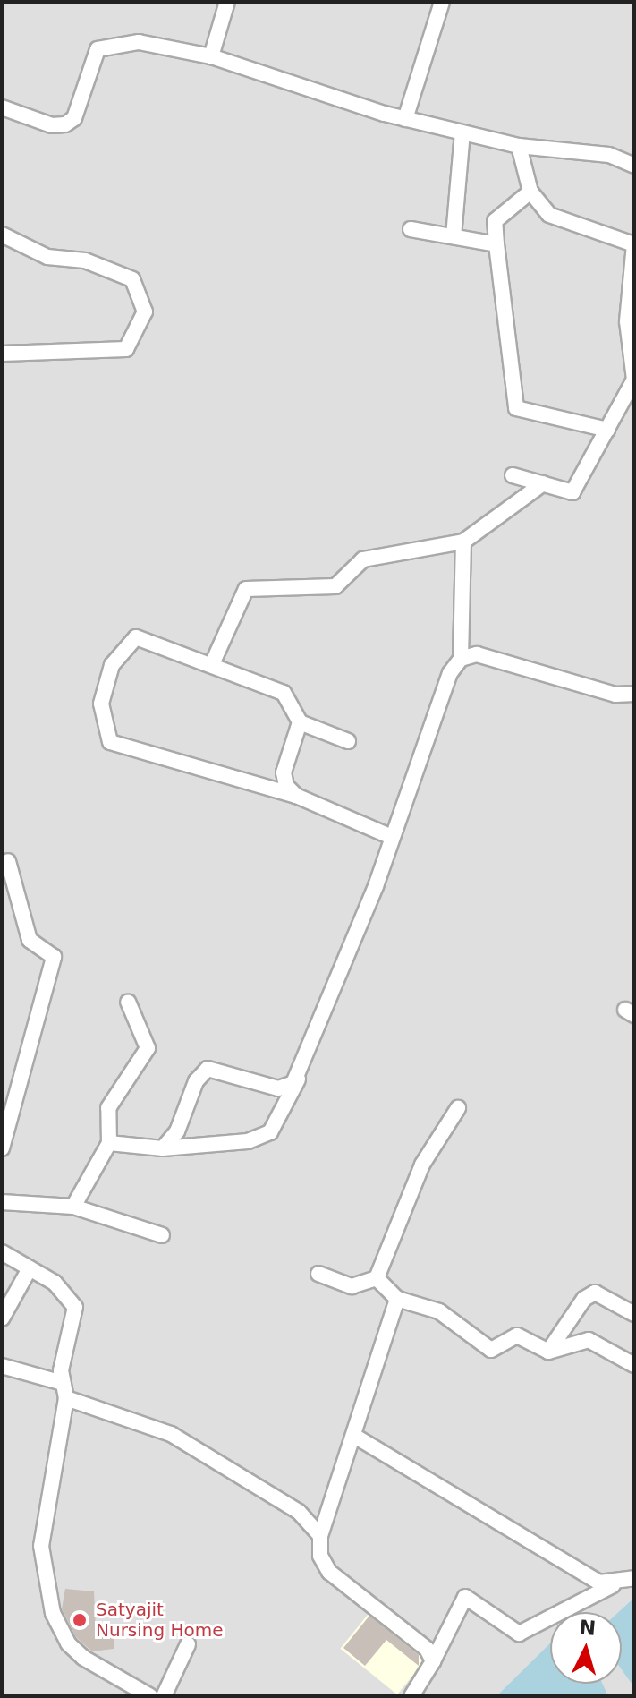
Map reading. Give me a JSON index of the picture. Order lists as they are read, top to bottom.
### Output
{
  "places": ["Satyajit Nursing Home"],
  "north": "top"
}
